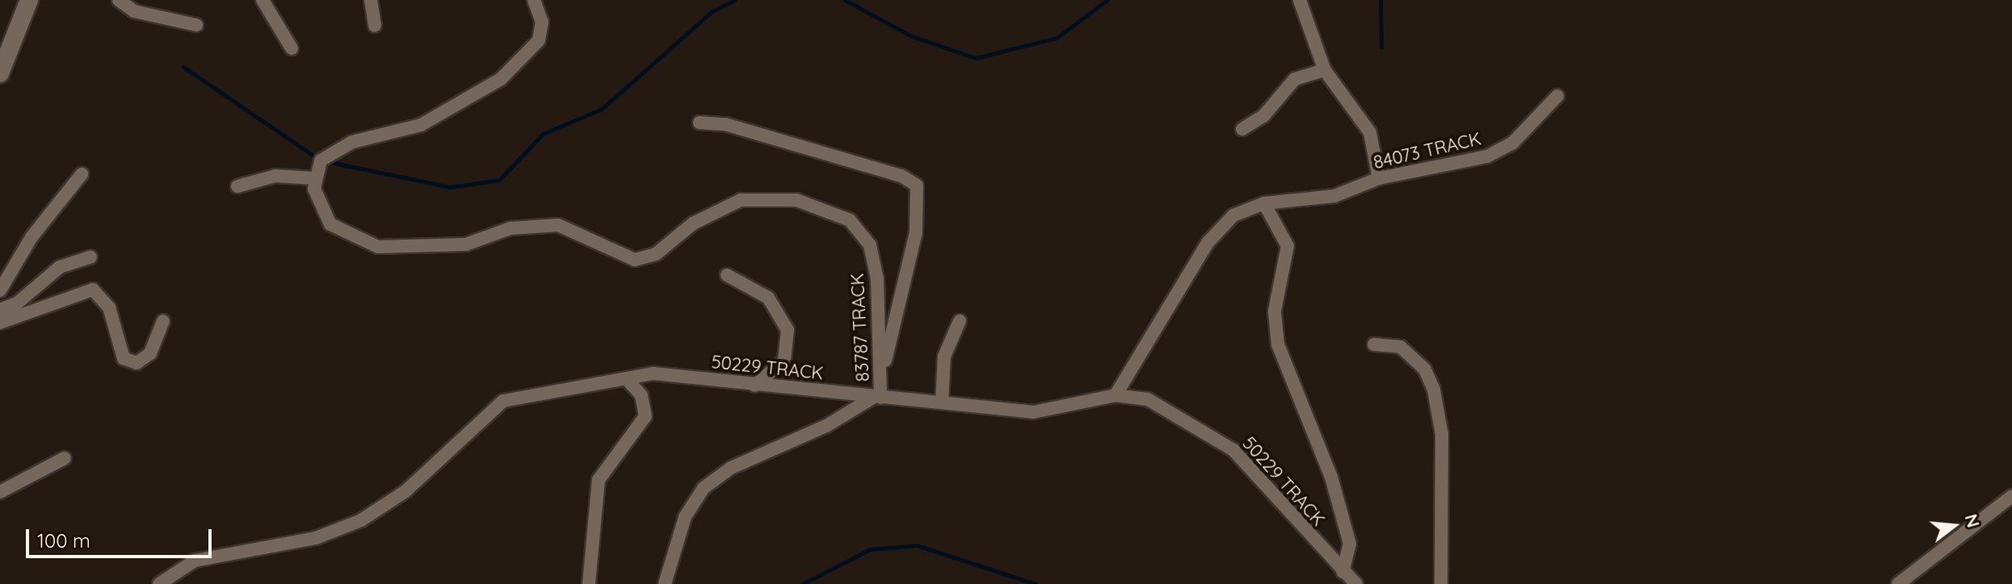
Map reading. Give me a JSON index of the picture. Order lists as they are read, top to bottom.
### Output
{
  "streets": {
    "street": ["84073 TRACK", "83787 TRACK", "50229 TRACK"]
  },
  "crossings": [
    ["84073 TRACK", "50229 TRACK"],
    ["83787 TRACK", "50229 TRACK"]
  ],
  "scale_bar": "100 m",
  "north": "right"
}
